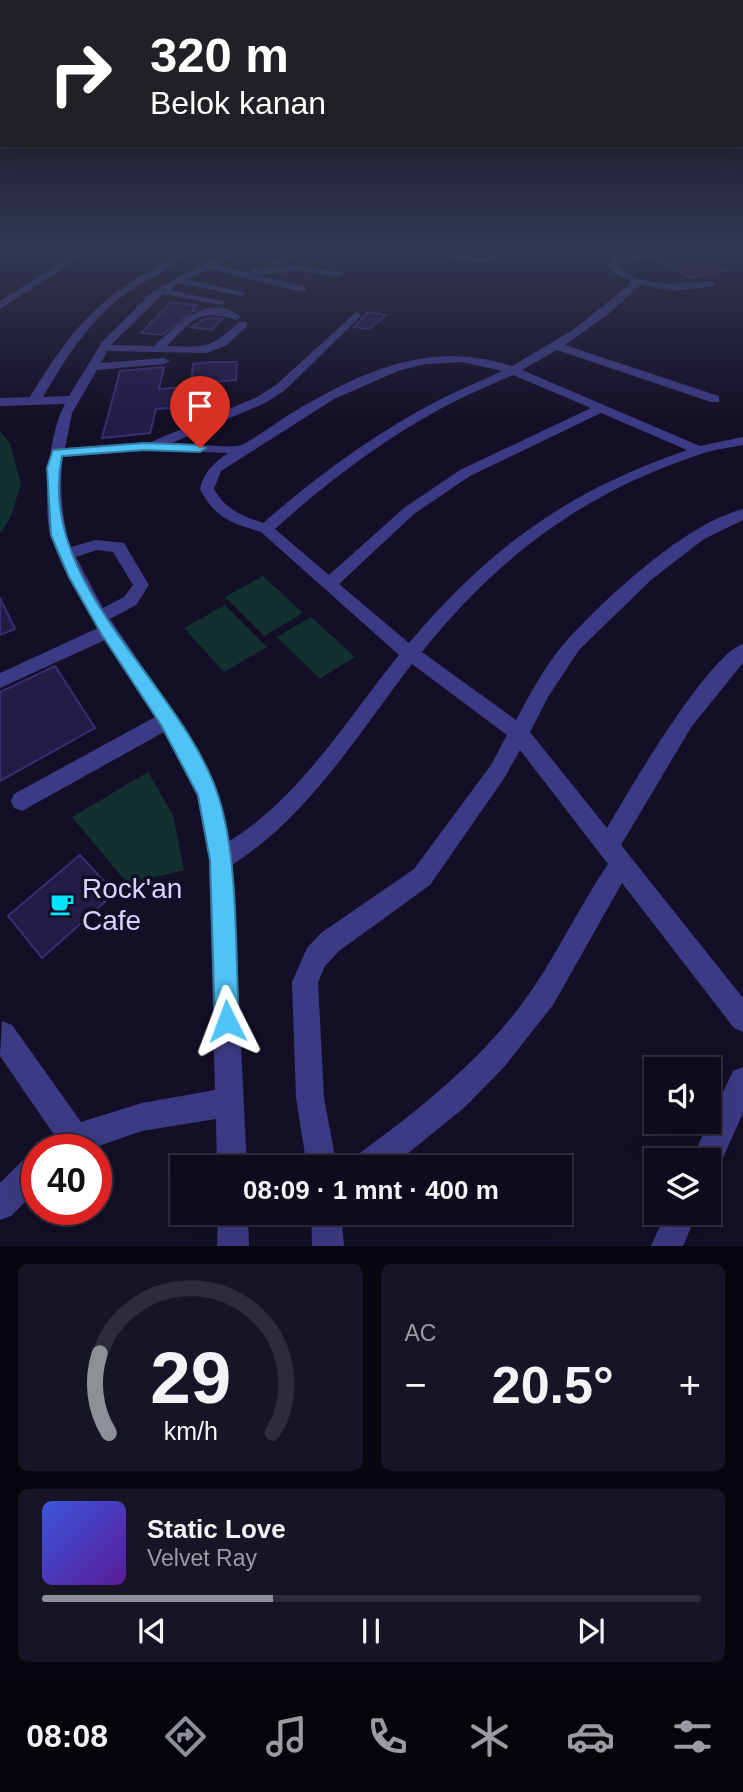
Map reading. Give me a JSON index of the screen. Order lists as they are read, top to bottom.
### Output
{
  "places": {
    "cafe": ["Rock'an Cafe"]
  },
  "page": {
    "turn": ["320 m", "Belok kanan"],
    "limit": "40",
    "trip": "08:09 · 1 mnt · 400 m",
    "tile": "AC",
    "heat": ["−", "20.5°", "+"],
    "song": ["Static Love", "Velvet Ray"],
    "tabs": "08:08",
    "gauge": ["29", "km/h"]
  }
}
